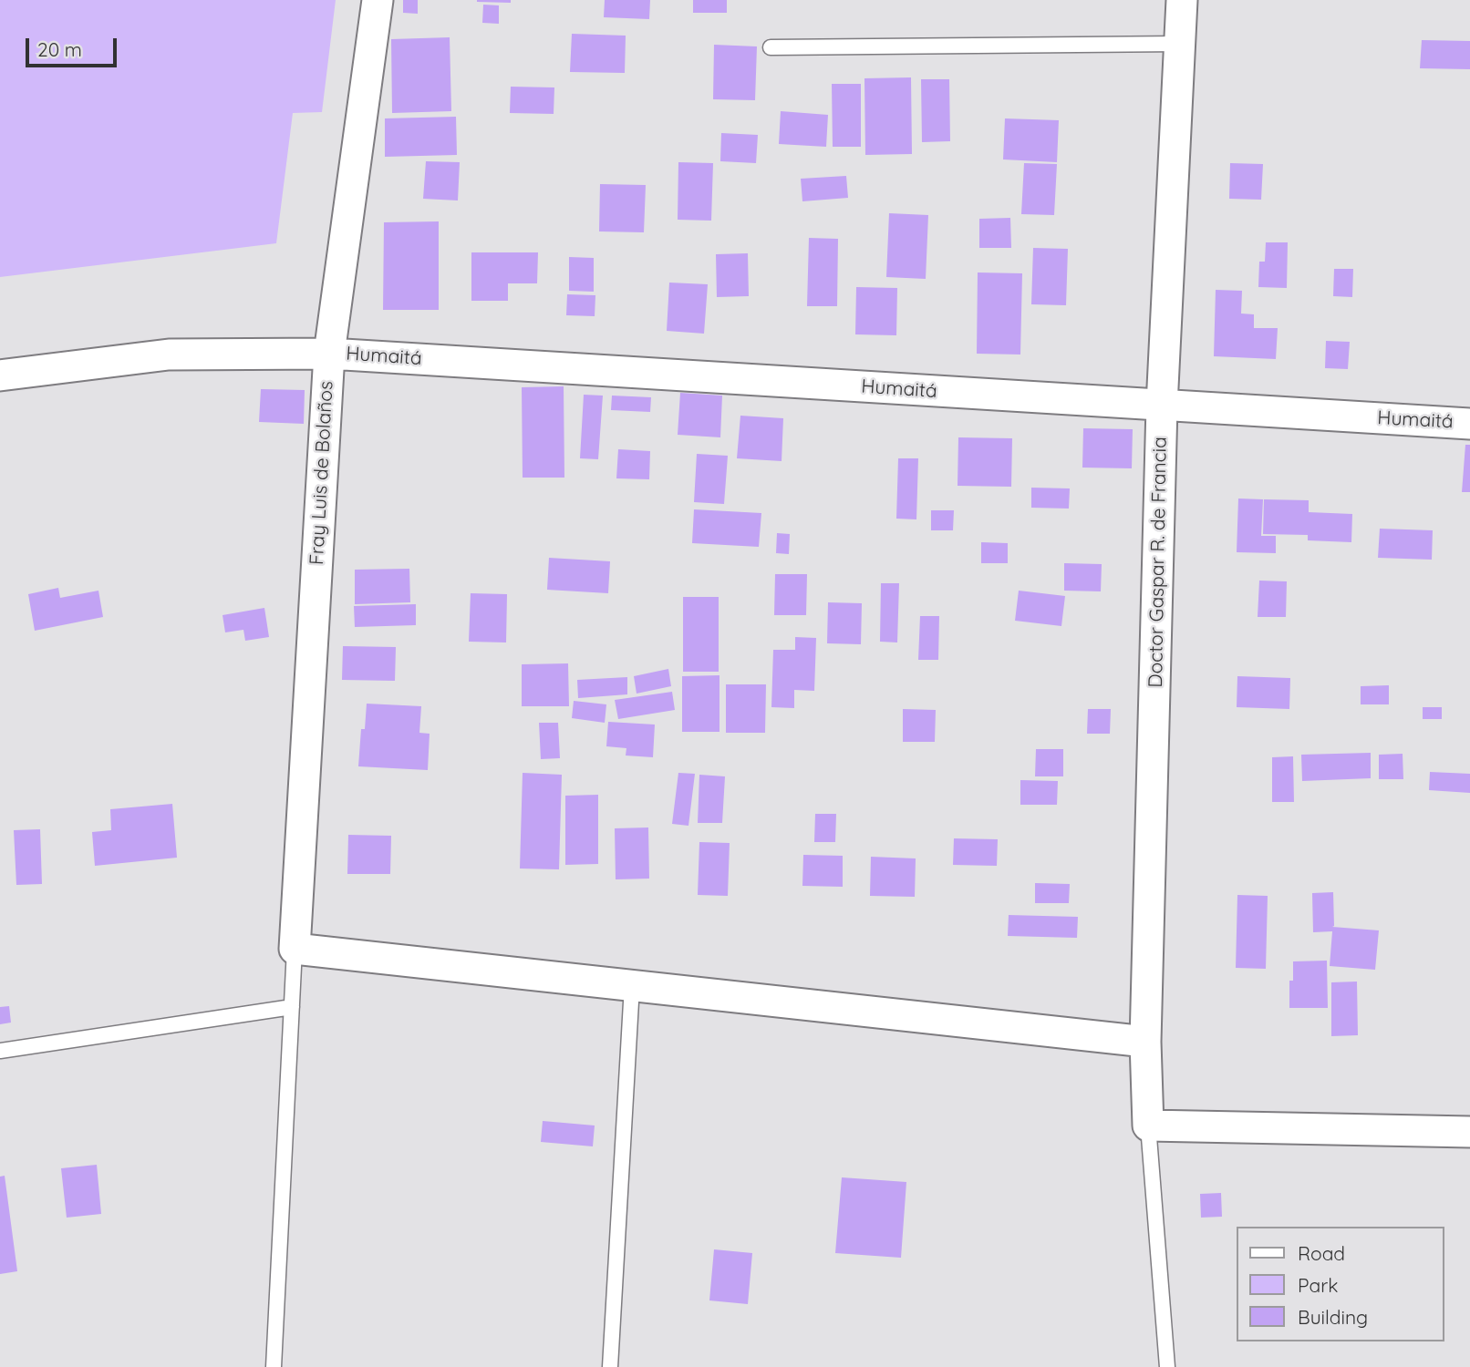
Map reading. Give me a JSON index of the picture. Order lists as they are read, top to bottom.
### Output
{
  "streets": {
    "street": ["Humaitá", "Fray Luis de Bolaños", "Doctor Gaspar R. de Francia"]
  },
  "crossings": [
    ["Humaitá", "Fray Luis de Bolaños"],
    ["Humaitá", "Doctor Gaspar R. de Francia"]
  ],
  "legend": ["Road", "Park", "Building"],
  "scale_bar": "20 m"
}
